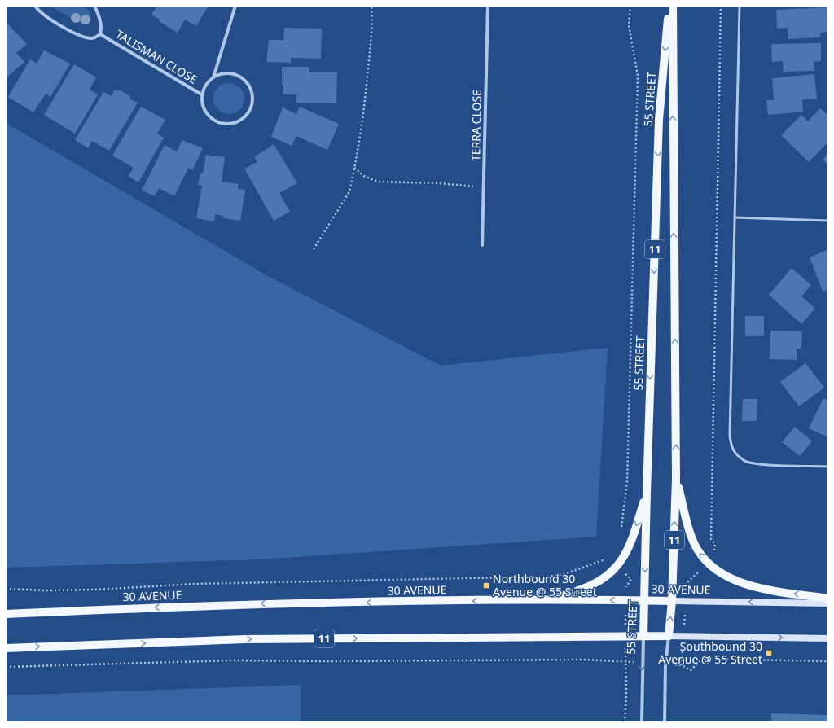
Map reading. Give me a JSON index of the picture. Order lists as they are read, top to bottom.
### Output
{
  "streets": {
    "main road": ["55 STREET", "11", "30 AVENUE"],
    "street": ["TALISMAN CLOSE", "TERRA CLOSE"]
  },
  "crossings": [
    ["55 STREET", "11"],
    ["55 STREET", "30 AVENUE"]
  ],
  "places": {
    "transit": ["Northbound 30 Avenue @ 55 Street", "Southbound 30 Avenue @ 55 Street"]
  }
}
